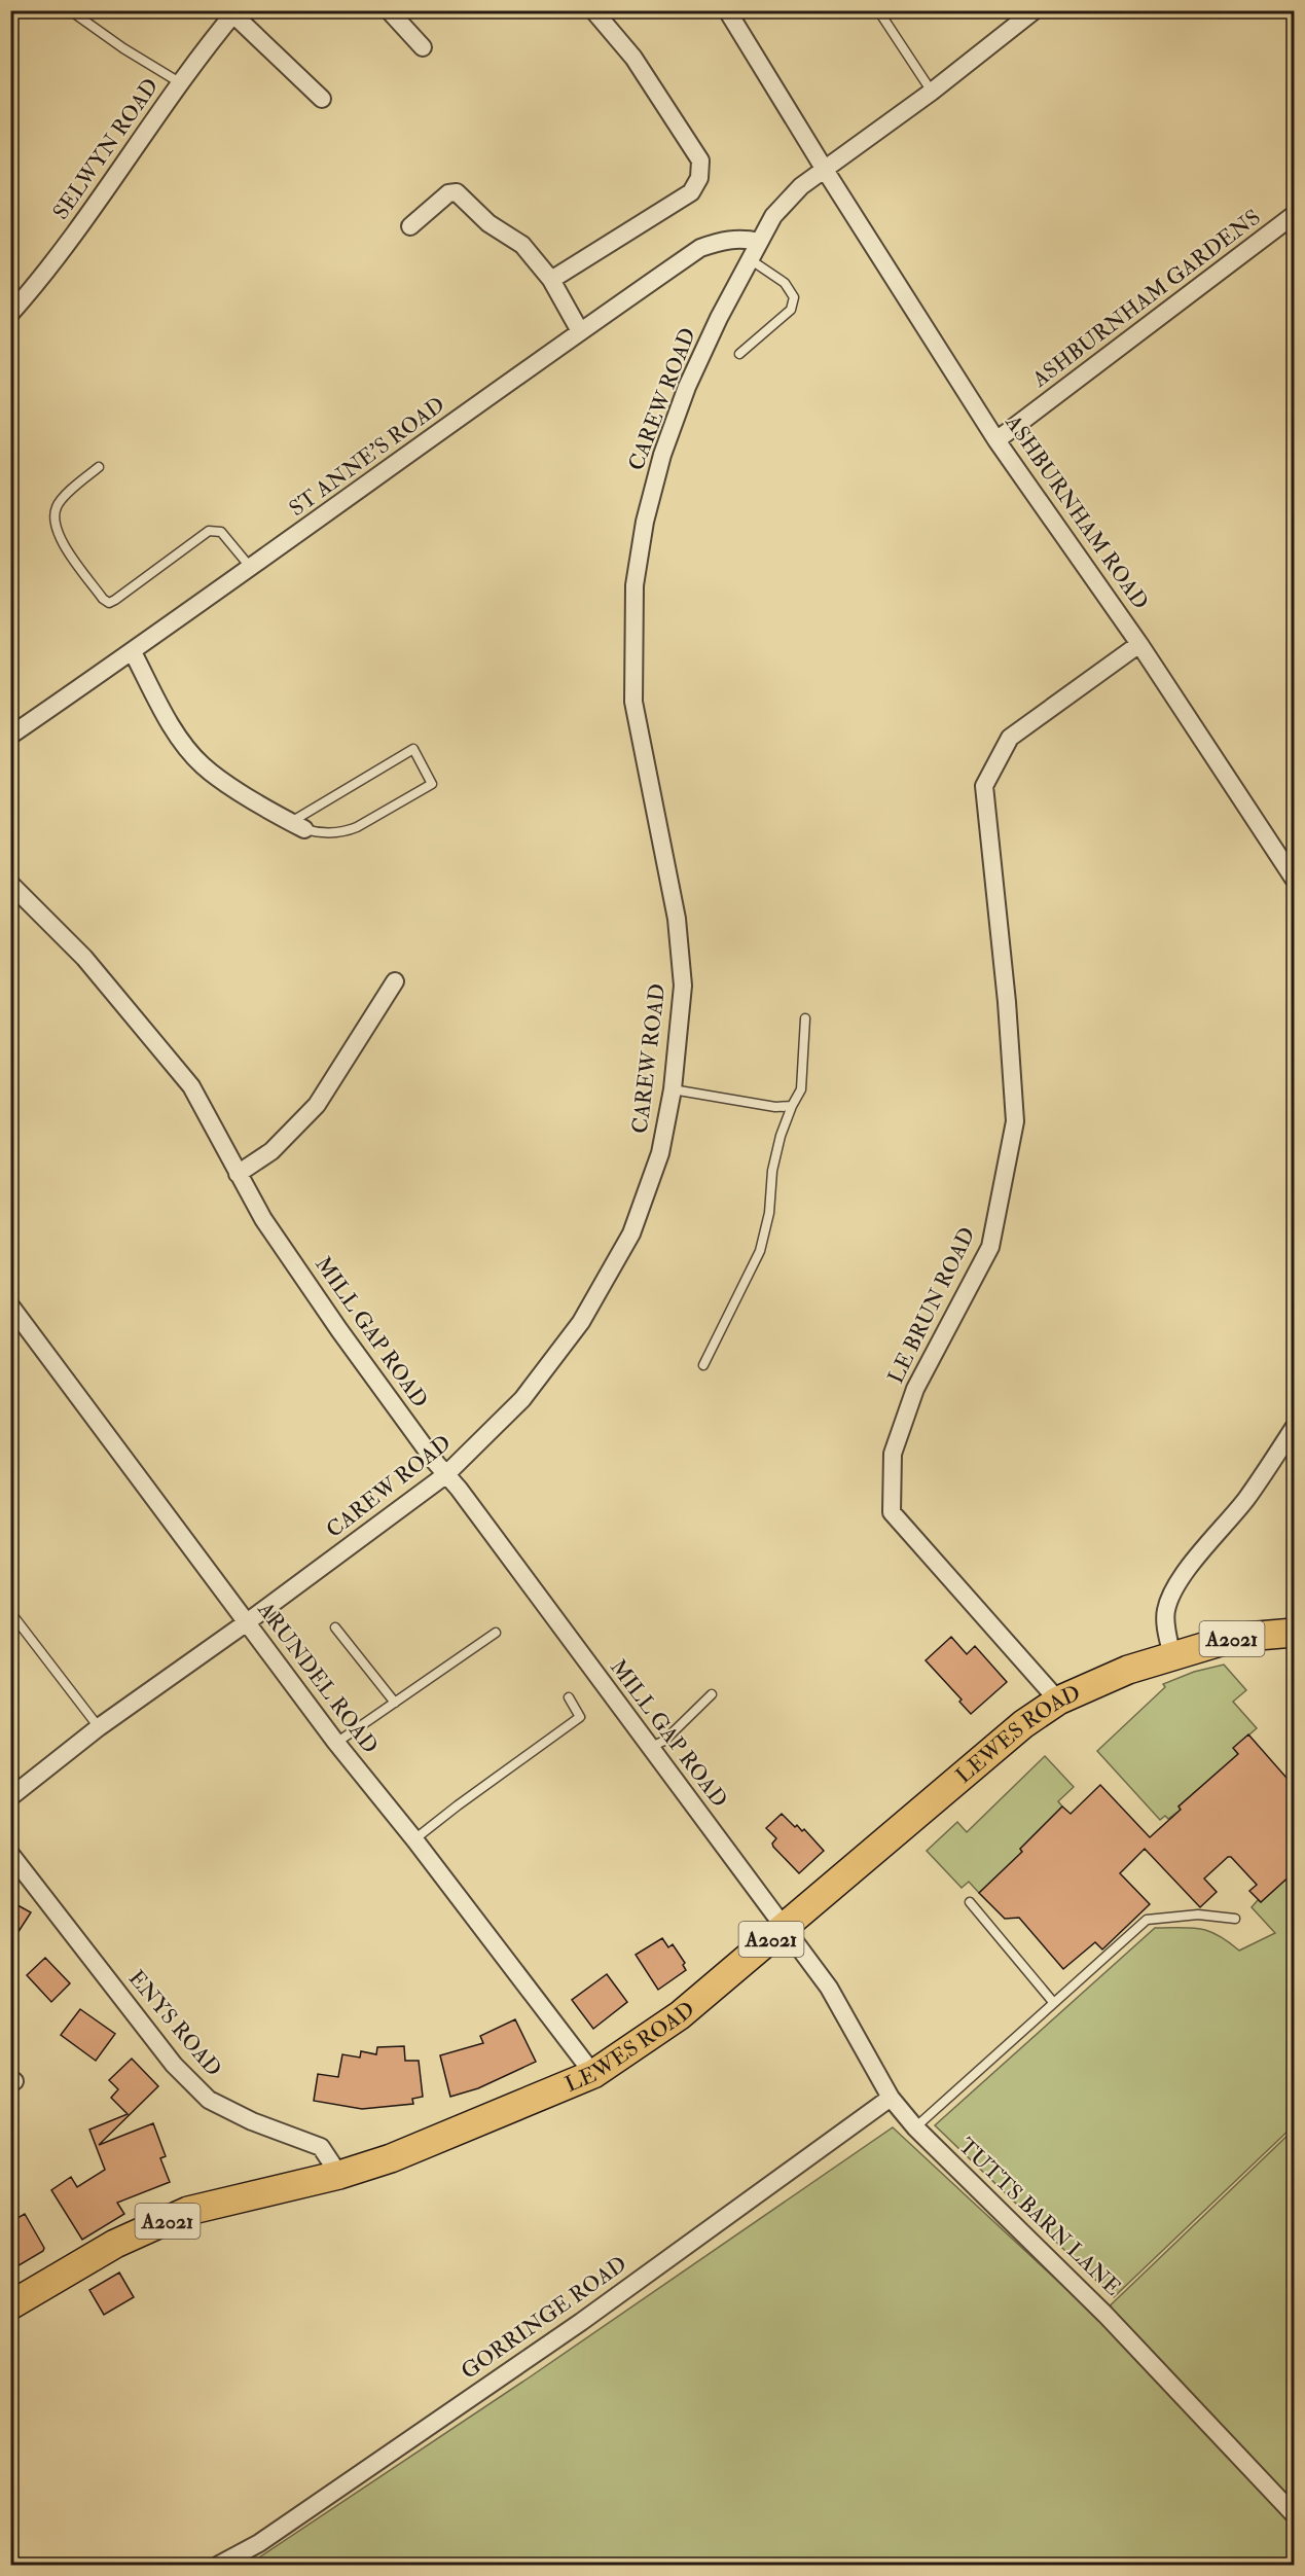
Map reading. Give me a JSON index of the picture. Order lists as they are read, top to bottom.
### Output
{
  "streets": {
    "main road": ["A2021", "LEWES ROAD"],
    "street": [
      "SELWYN ROAD",
      "ASHBURNHAM GARDENS",
      "CAREW ROAD",
      "ST ANNE'S ROAD",
      "ASHBURNHAM ROAD",
      "LE BRUN ROAD",
      "MILL GAP ROAD",
      "ARUNDEL ROAD",
      "ENYS ROAD",
      "TUTTS BARN LANE",
      "GORRINGE ROAD"
    ]
  },
  "crossings": [
    ["ASHBURNHAM GARDENS", "ASHBURNHAM ROAD"],
    ["CAREW ROAD", "ST ANNE'S ROAD"],
    ["CAREW ROAD", "ASHBURNHAM ROAD"],
    ["CAREW ROAD", "MILL GAP ROAD"],
    ["CAREW ROAD", "ARUNDEL ROAD"],
    ["ASHBURNHAM ROAD", "LE BRUN ROAD"],
    ["LE BRUN ROAD", "LEWES ROAD"],
    ["MILL GAP ROAD", "LEWES ROAD"],
    ["MILL GAP ROAD", "TUTTS BARN LANE"],
    ["A2021", "LEWES ROAD"],
    ["ARUNDEL ROAD", "LEWES ROAD"],
    ["LEWES ROAD", "ENYS ROAD"],
    ["LEWES ROAD", "TUTTS BARN LANE"],
    ["TUTTS BARN LANE", "GORRINGE ROAD"]
  ]
}
